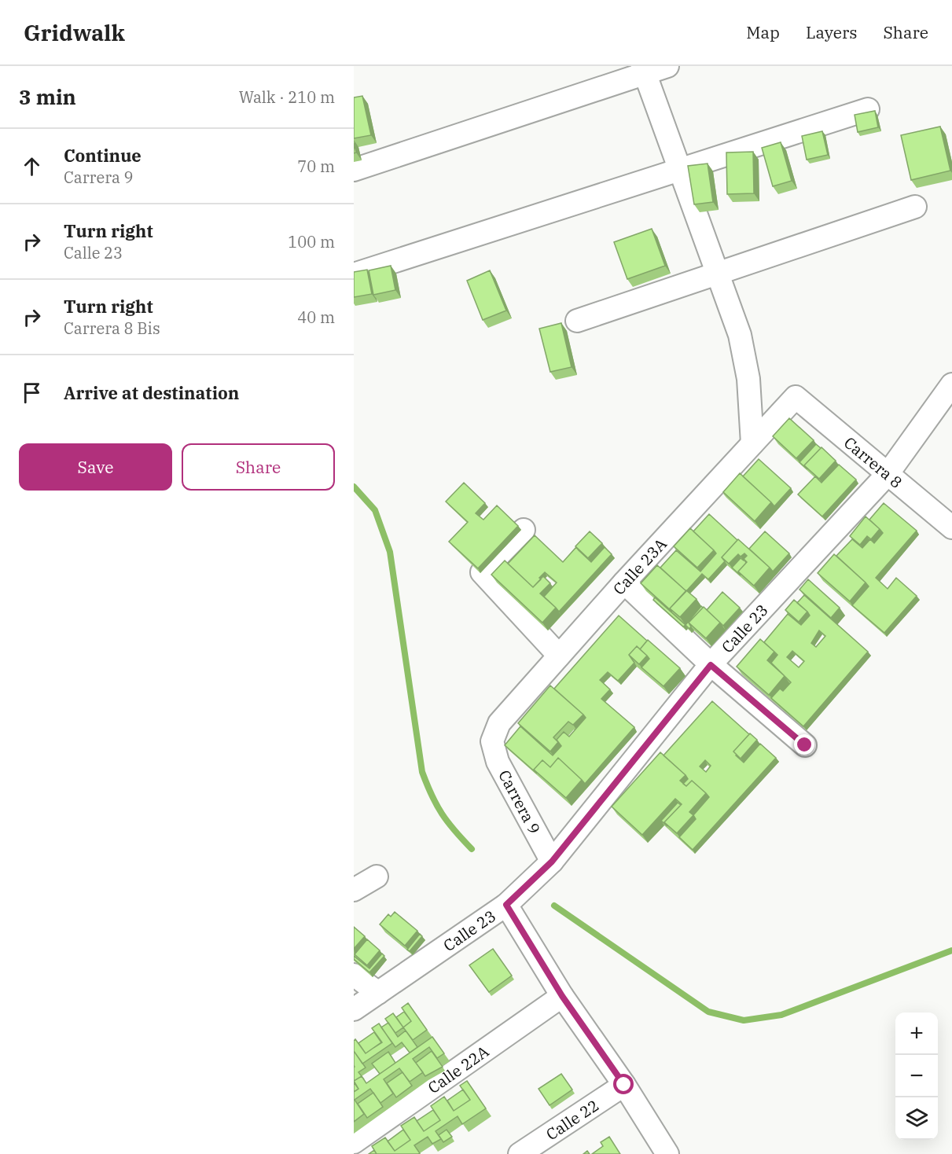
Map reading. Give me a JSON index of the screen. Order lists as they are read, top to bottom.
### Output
{
  "streets": {
    "street": [
      "Carrera 8",
      "Calle 23A",
      "Calle 23",
      "Carrera 9",
      "Calle 22A",
      "Calle 22"
    ]
  },
  "crossings": [
    ["Carrera 8", "Calle 23A"],
    ["Carrera 8", "Calle 23"],
    ["Calle 23A", "Carrera 9"],
    ["Calle 23", "Carrera 9"]
  ],
  "page": {
    "header": "Gridwalk",
    "nav": ["Map", "Layers", "Share"],
    "heading": ["3 min", "Walk · 210 m"],
    "list": [
      ["Continue", "Carrera 9", "70 m"],
      ["Turn right", "Calle 23", "100 m"],
      ["Turn right", "Carrera 8 Bis", "40 m"],
      "Arrive at destination"
    ],
    "buttons": ["Save", "Share"],
    "map_buttons": ["+", "−"]
  }
}
